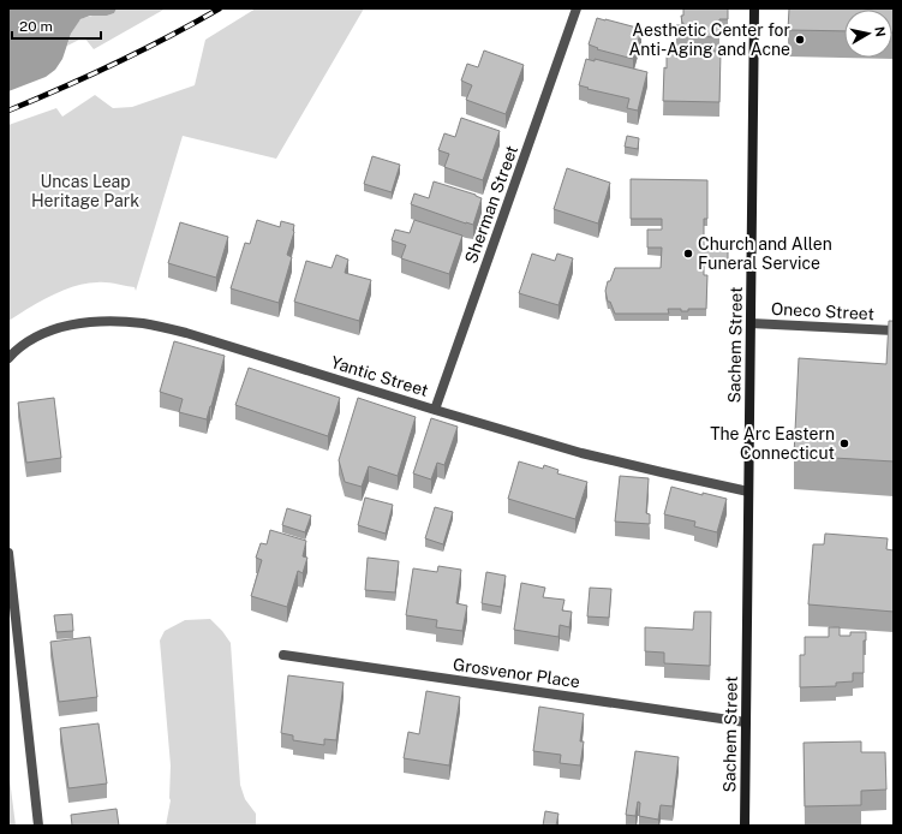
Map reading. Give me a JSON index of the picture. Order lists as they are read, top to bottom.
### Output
{
  "streets": {
    "street": [
      "Sherman Street",
      "Oneco Street",
      "Sachem Street",
      "Yantic Street",
      "Grosvenor Place"
    ]
  },
  "crossings": [
    ["Sherman Street", "Yantic Street"],
    ["Oneco Street", "Sachem Street"],
    ["Sachem Street", "Yantic Street"],
    ["Sachem Street", "Grosvenor Place"]
  ],
  "parks": ["Uncas Leap Heritage Park"],
  "places": ["Aesthetic Center for Anti-Aging and Acne", "Church and Allen Funeral Service", "The Arc Eastern Connecticut"],
  "scale_bar": "20 m",
  "north": "right"
}
